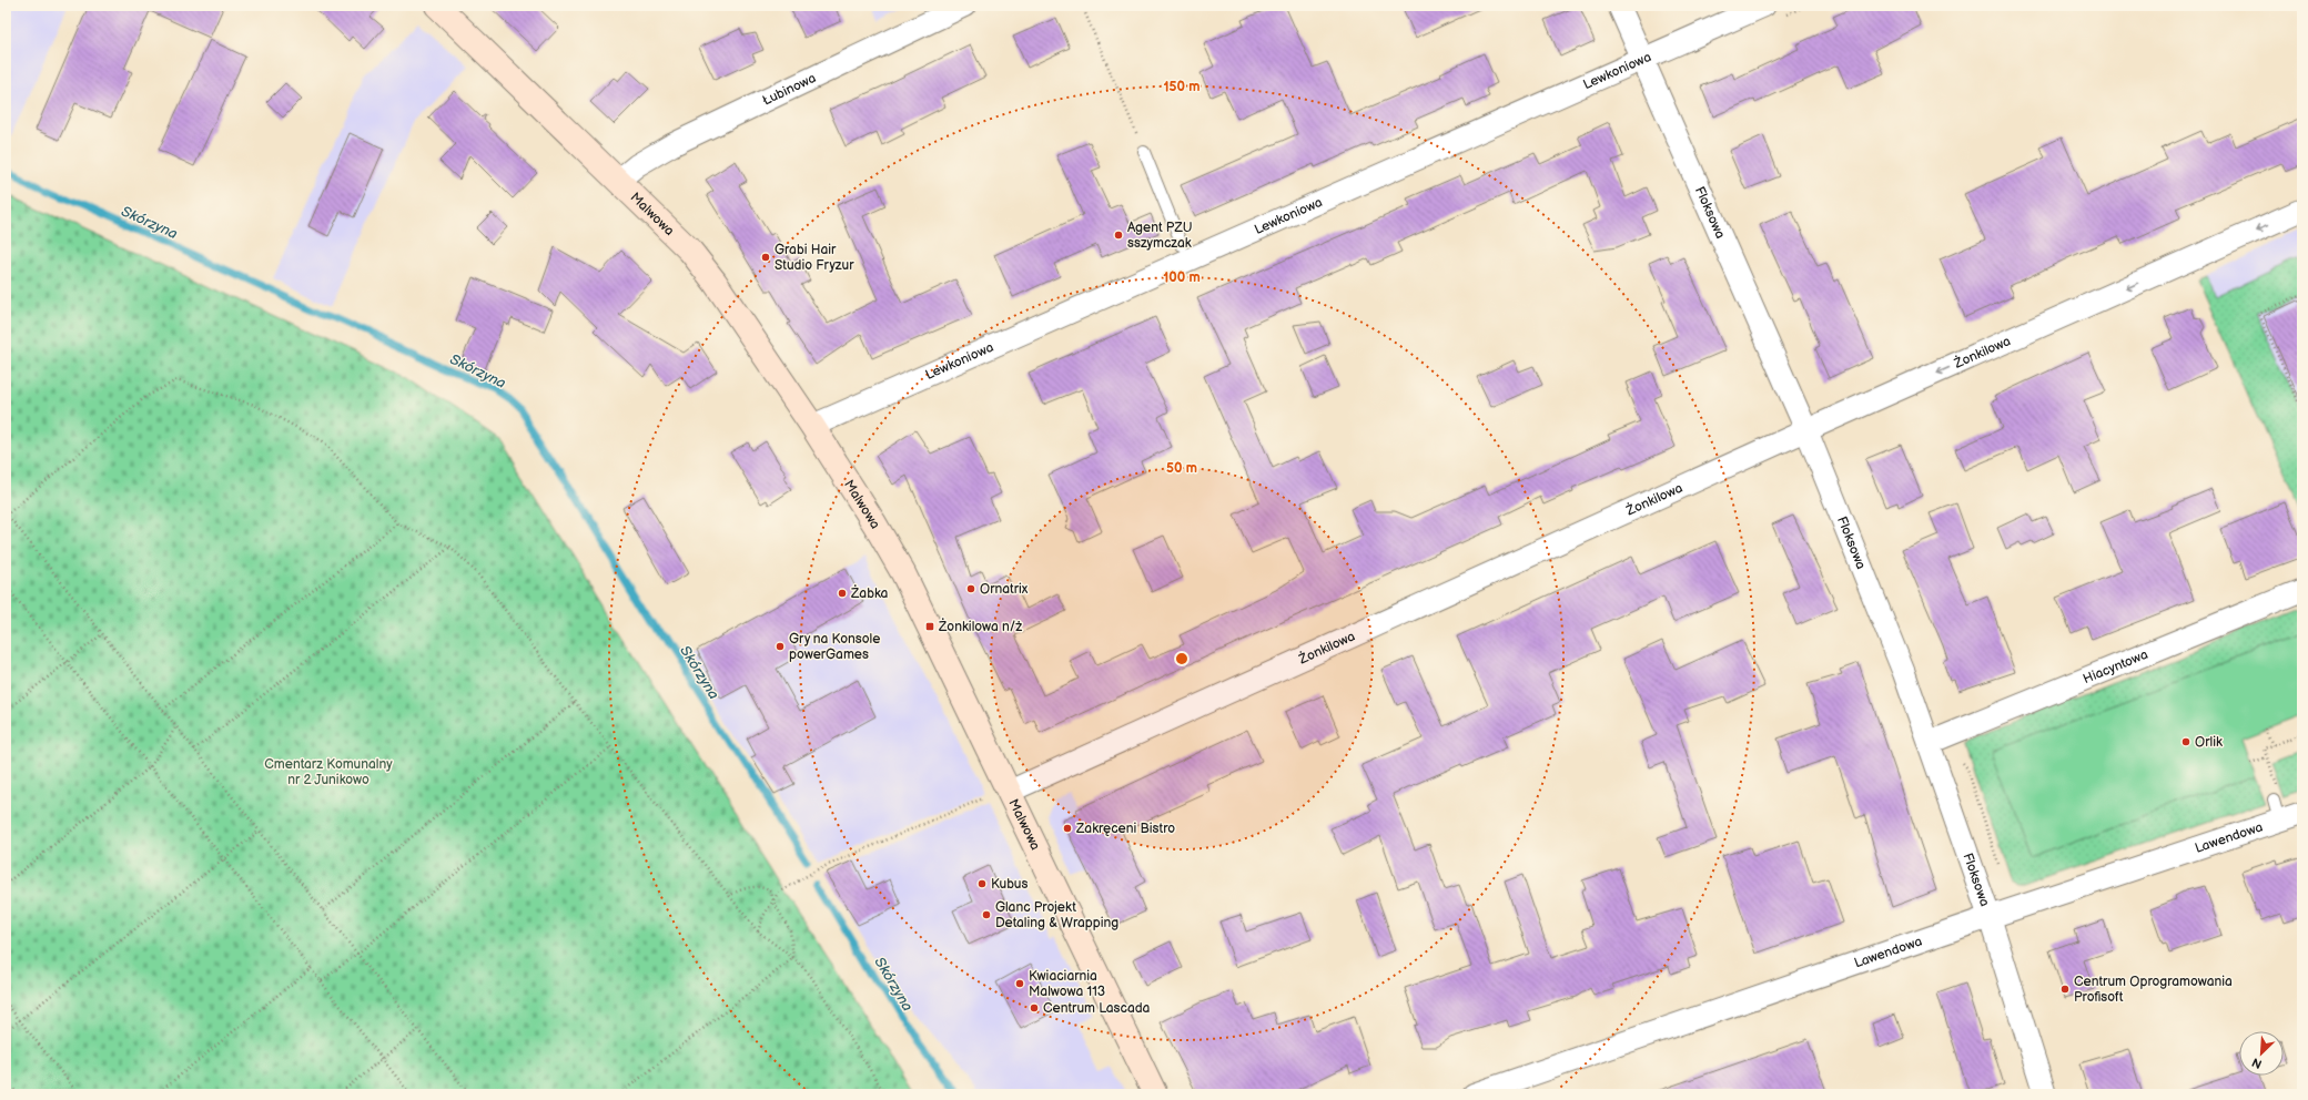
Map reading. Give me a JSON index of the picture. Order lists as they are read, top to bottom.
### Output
{
  "streets": {
    "street": [
      "Lewkoniowa",
      "Łubinowa",
      "Floksowa",
      "Malwowa",
      "Żonkilowa",
      "Hiacyntowa",
      "Lawendowa"
    ]
  },
  "crossings": [
    ["Lewkoniowa", "Floksowa"],
    ["Lewkoniowa", "Malwowa"],
    ["Łubinowa", "Malwowa"],
    ["Floksowa", "Żonkilowa"],
    ["Floksowa", "Hiacyntowa"],
    ["Floksowa", "Lawendowa"],
    ["Malwowa", "Żonkilowa"]
  ],
  "one_way": ["Żonkilowa"],
  "water": ["Skórzyna"],
  "parks": ["Cmentarz Komunalny nr 2 Junikowo"],
  "places": {
    "other": [
      "Agent PZU sszymczak",
      "Grabi Hair Studio Fryzur",
      "Ornatrix",
      "Żabka",
      "Gry na Konsole powerGames",
      "Orlik",
      "Zakręceni Bistro",
      "Kubus",
      "Glanc Projekt Detaling & Wrapping",
      "Kwiaciarnia Malwowa 113",
      "Centrum Oprogramowania Profisoft",
      "Centrum Lascada"
    ],
    "transit": ["Żonkilowa n/ż"]
  },
  "north": "bottom left",
  "rings": ["150 m", "100 m", "50 m"]
}
